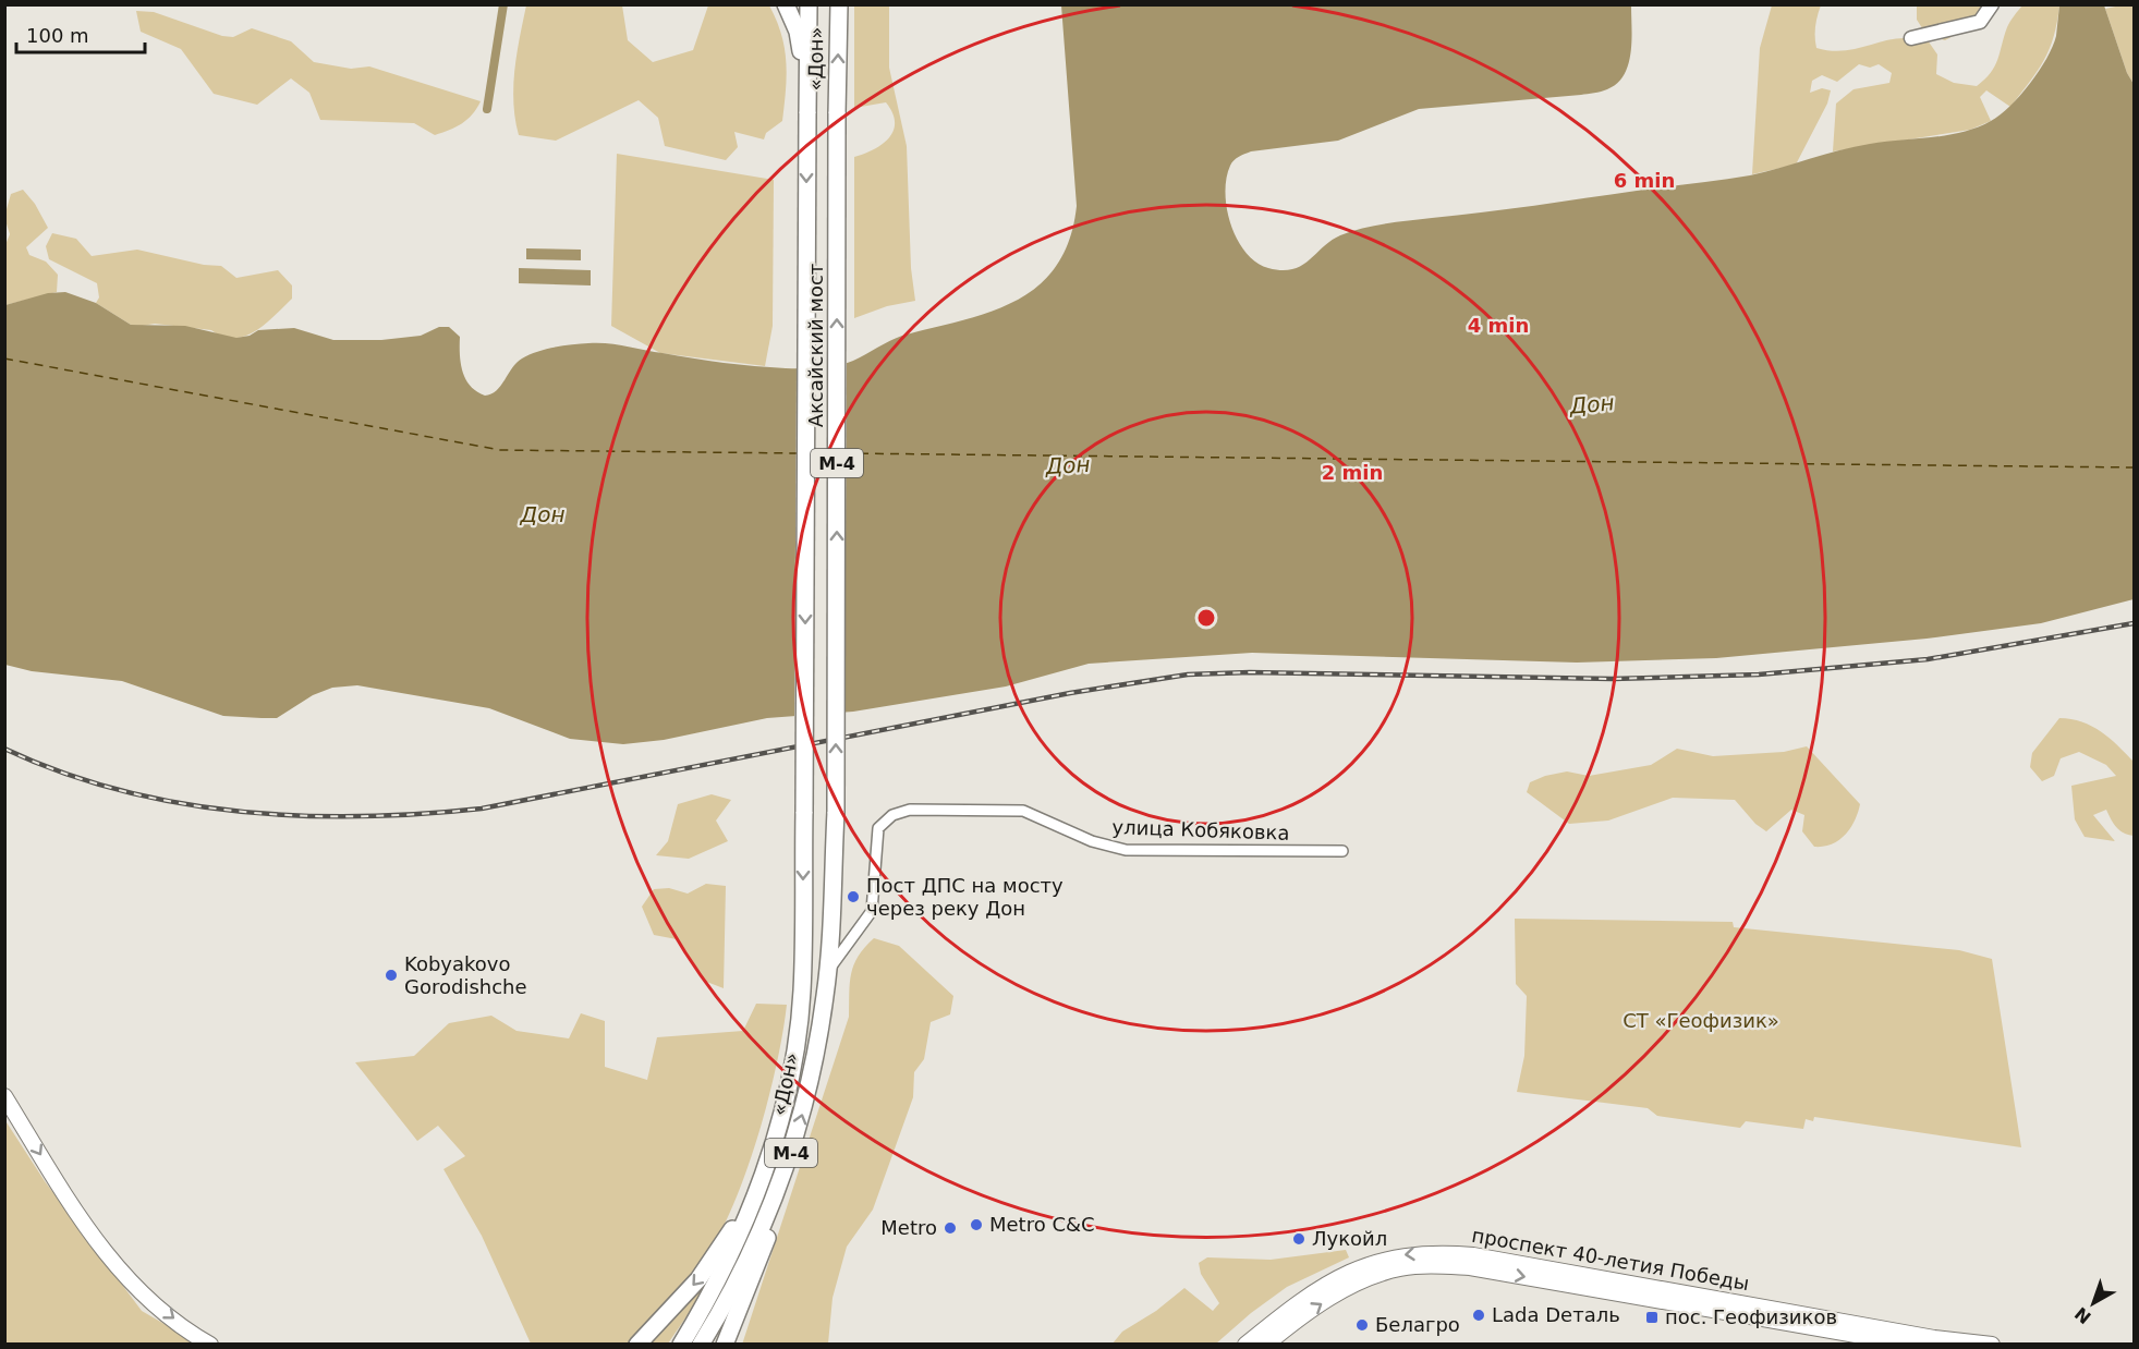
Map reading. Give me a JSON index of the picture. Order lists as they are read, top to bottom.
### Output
{
  "streets": {
    "main road": [
      "«Дон»",
      "Аксайский мост",
      "М-4",
      "проспект 40-летия Победы"
    ],
    "street": ["улица Кобяковка"]
  },
  "crossings": [
    ["«Дон»", "Аксайский мост"],
    ["«Дон»", "улица Кобяковка"]
  ],
  "water": ["Дон"],
  "parks": ["СТ «Геофизик»"],
  "places": {
    "other": [
      "Пост ДПС на мосту через реку Дон",
      "Kobyakovo Gorodishche",
      "Metro C&C",
      "Metro",
      "Лукойл",
      "Lada Dеталь",
      "Белагро"
    ],
    "transit": ["пос. Геофизиков"]
  },
  "scale_bar": "100 m",
  "north": "bottom left",
  "rings": ["6 min", "4 min", "2 min"]
}
